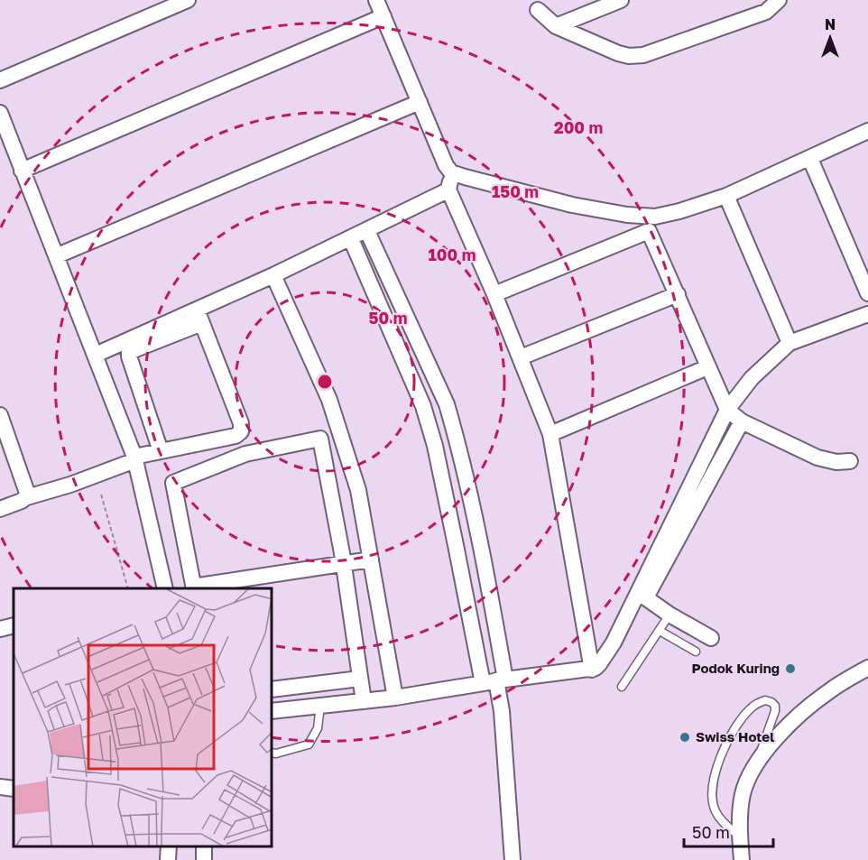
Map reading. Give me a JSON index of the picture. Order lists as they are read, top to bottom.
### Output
{
  "places": ["Podok Kuring", "Swiss Hotel"],
  "scale_bar": "50 m",
  "north": "top",
  "rings": [
    "200 m",
    "150 m",
    "100 m",
    "50 m"
  ]
}
